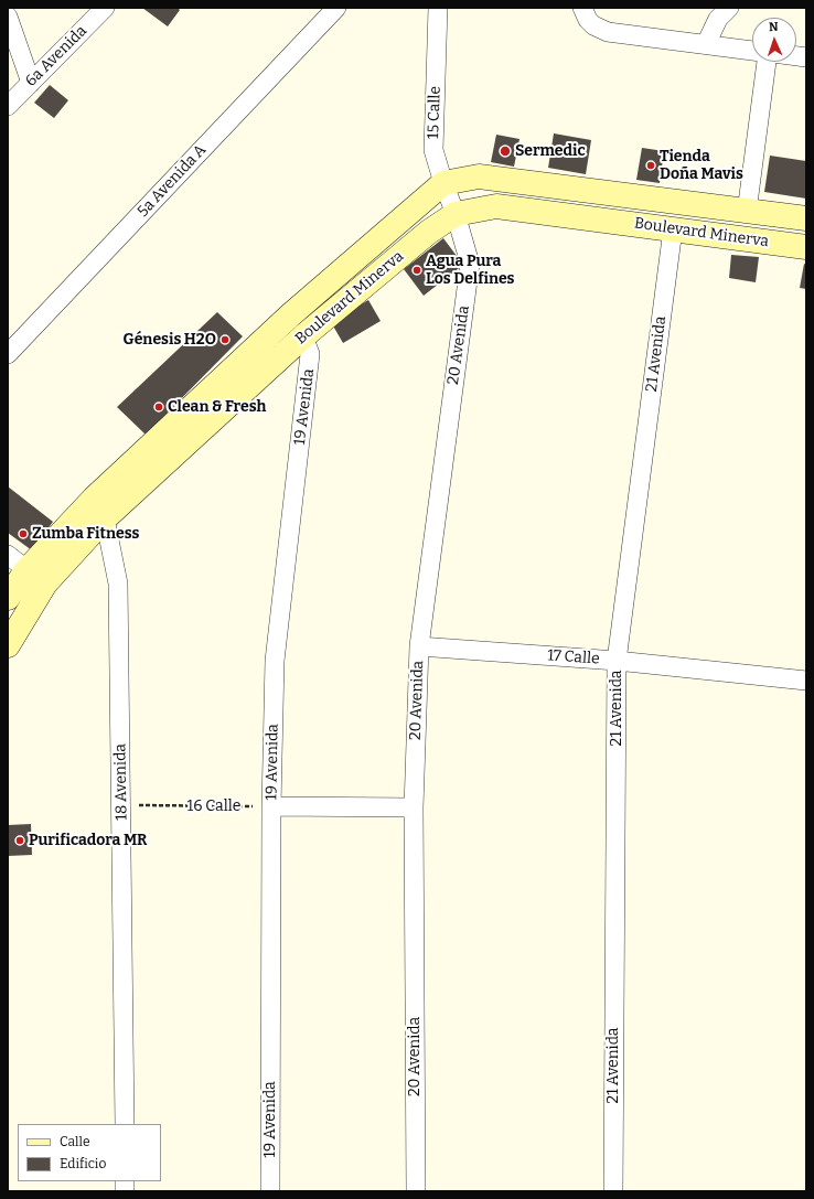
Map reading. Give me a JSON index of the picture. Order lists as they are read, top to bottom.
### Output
{
  "streets": {
    "street": [
      "6a Avenida",
      "15 Calle",
      "5a Avenida A",
      "Boulevard Minerva",
      "20 Avenida",
      "21 Avenida",
      "19 Avenida",
      "17 Calle",
      "18 Avenida"
    ],
    "path": ["16 Calle"]
  },
  "crossings": [
    ["15 Calle", "Boulevard Minerva"],
    ["15 Calle", "20 Avenida"],
    ["Boulevard Minerva", "20 Avenida"],
    ["Boulevard Minerva", "21 Avenida"],
    ["Boulevard Minerva", "19 Avenida"],
    ["Boulevard Minerva", "18 Avenida"],
    ["20 Avenida", "17 Calle"],
    ["21 Avenida", "17 Calle"],
    ["19 Avenida", "16 Calle"],
    ["18 Avenida", "16 Calle"]
  ],
  "places": [
    "Sermedic",
    "Tienda Doña Mavis",
    "Agua Pura Los Delfines",
    "Génesis H2O",
    "Clean & Fresh",
    "Zumba Fitness",
    "Purificadora MR"
  ],
  "legend": ["Calle", "Edificio"],
  "north": "top"
}
